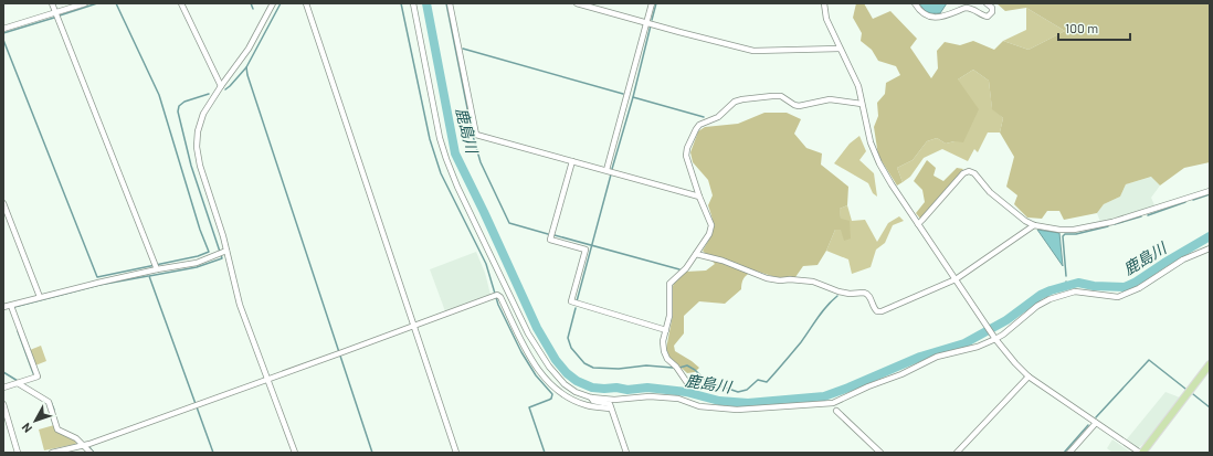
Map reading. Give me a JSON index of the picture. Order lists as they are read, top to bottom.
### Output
{
  "water": ["鹿島川"],
  "scale_bar": "100 m",
  "north": "bottom left"
}
